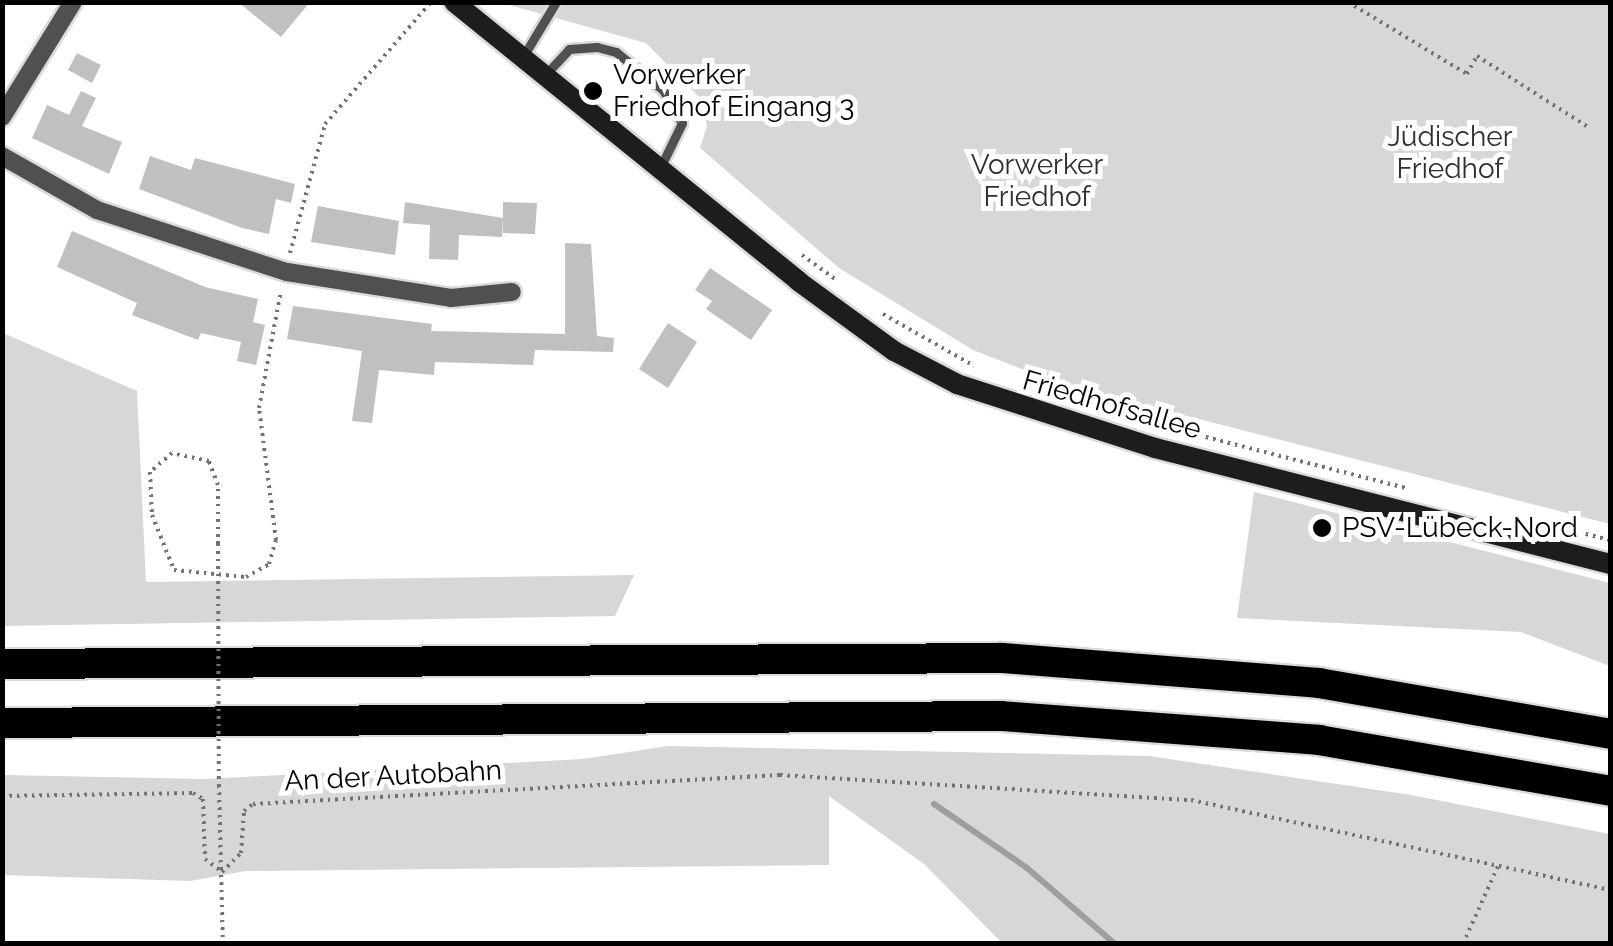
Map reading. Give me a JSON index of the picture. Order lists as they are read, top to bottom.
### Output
{
  "streets": {
    "street": ["Friedhofsallee"],
    "path": ["An der Autobahn"]
  },
  "parks": ["Jüdischer Friedhof", "Vorwerker Friedhof"],
  "places": ["Vorwerker Friedhof Eingang 3", "PSV-Lübeck-Nord"]
}
